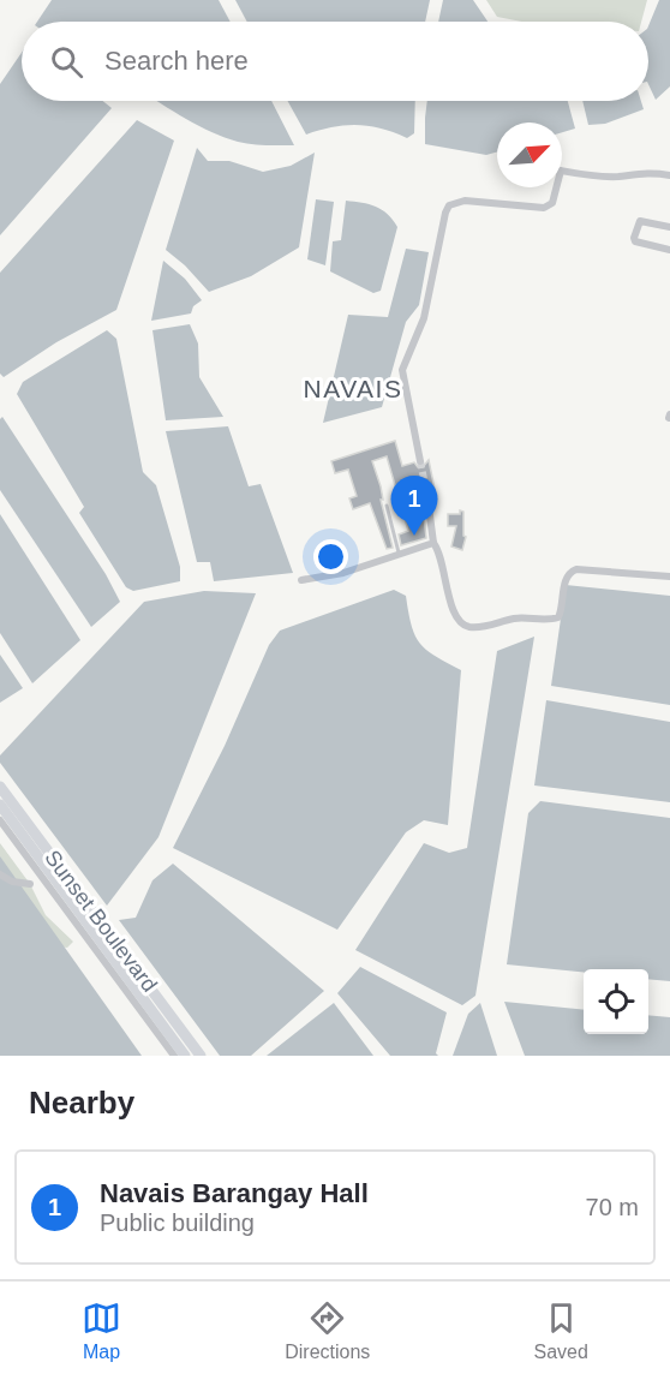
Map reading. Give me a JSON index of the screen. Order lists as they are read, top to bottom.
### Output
{
  "streets": {
    "main road": ["Sunset Boulevard"]
  },
  "districts": ["NAVAIS"],
  "north": "top right",
  "page": {
    "search": "Search here",
    "pins": "1",
    "heading": "Nearby",
    "list": [
      {
        "mark": "1",
        "name": "Navais Barangay Hall",
        "note": "Public building",
        "value": "70 m"
      }
    ],
    "nav": ["Map", "Directions", "Saved"]
  }
}
